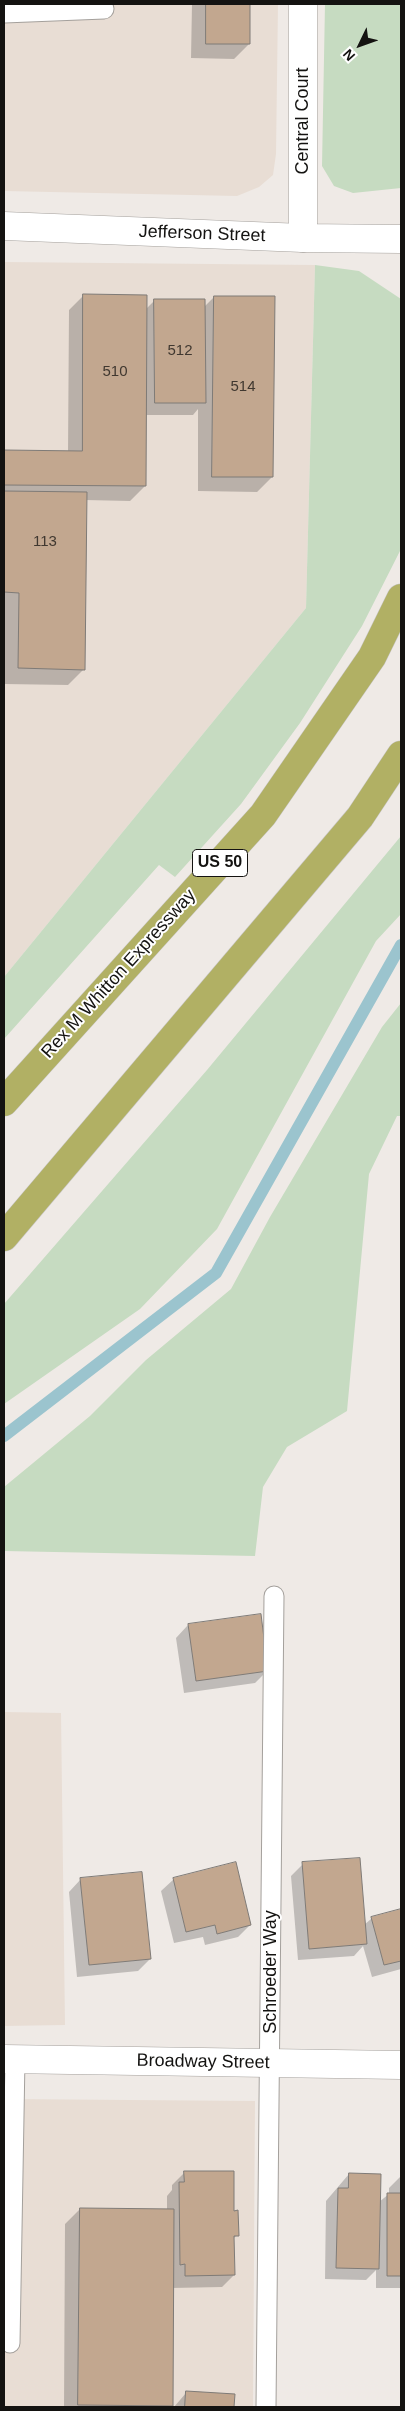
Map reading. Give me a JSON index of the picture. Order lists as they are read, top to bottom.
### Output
{
  "streets": {
    "highway": ["US 50", "Rex M Whitton Expressway"],
    "street": ["Central Court", "Jefferson Street", "Broadway Street"],
    "lane": ["Schroeder Way"]
  },
  "crossings": [
    ["Central Court", "Jefferson Street"],
    ["Schroeder Way", "Broadway Street"]
  ],
  "house_numbers": [
    "512",
    "510",
    "514",
    "113"
  ],
  "north": "bottom left"
}
